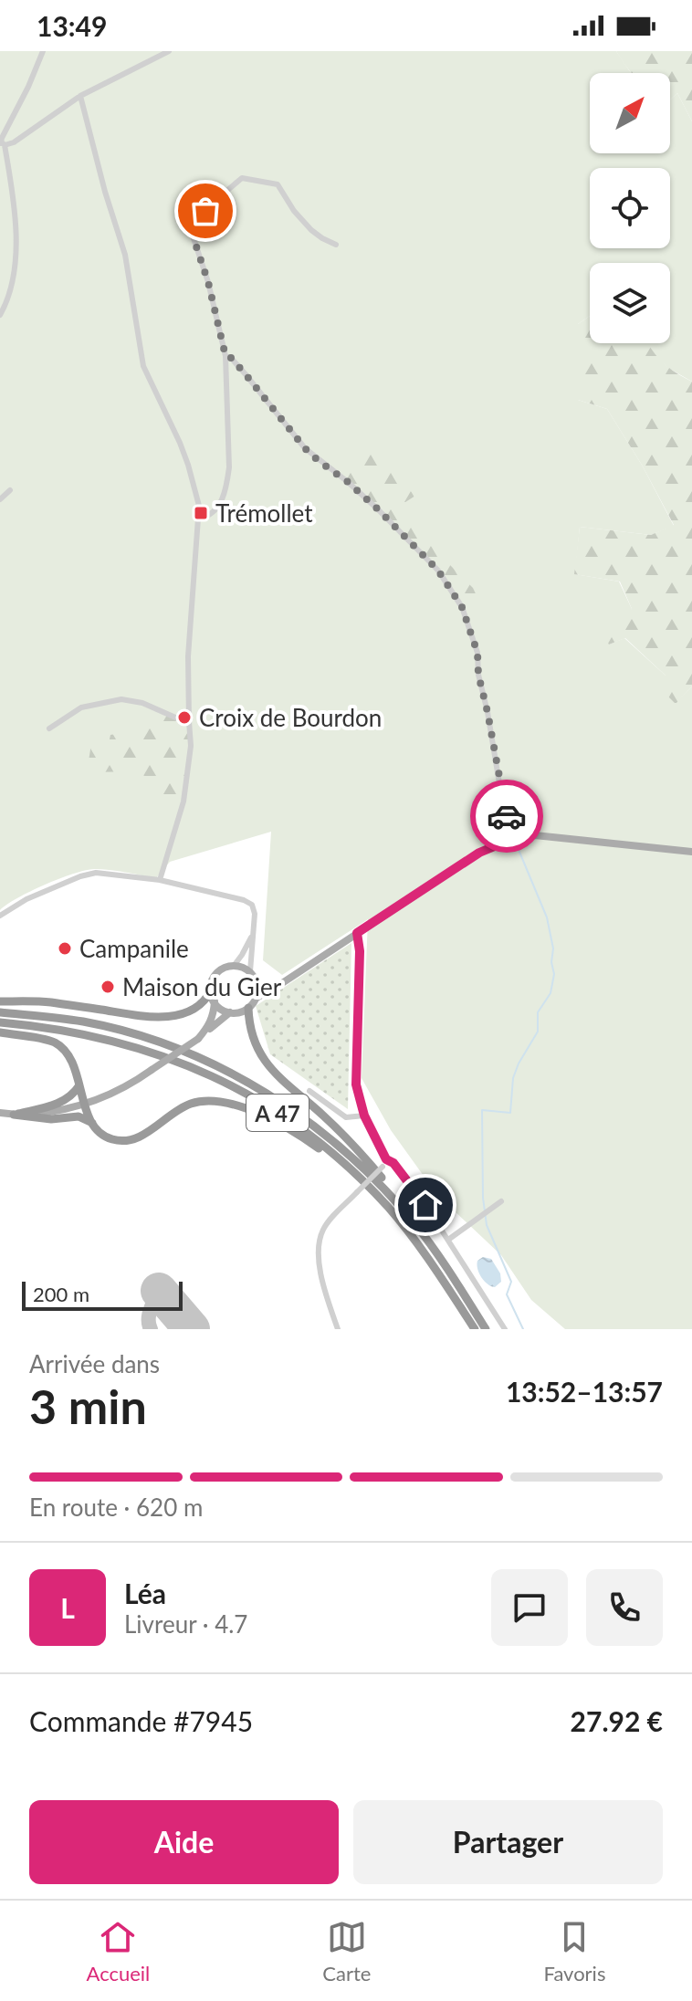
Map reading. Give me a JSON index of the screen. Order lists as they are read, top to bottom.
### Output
{
  "streets": {
    "highway": ["A 47"]
  },
  "places": {
    "transit": ["Trémollet"],
    "other": ["Croix de Bourdon", "Campanile", "Maison du Gier"]
  },
  "scale_bar": "200 m",
  "north": "top right",
  "page": {
    "status": "13:49",
    "scale": "200 m",
    "heading": ["3 min", "Arrivée dans", "13:52–13:57"],
    "panel": [
      "Léa",
      "Livreur · 4.7",
      "Commande #7945",
      "27.92 €"
    ],
    "bar": "En route · 620 m",
    "round": "L",
    "buttons": ["Aide", "Partager"],
    "tabs": ["Accueil", "Carte", "Favoris"]
  }
}
